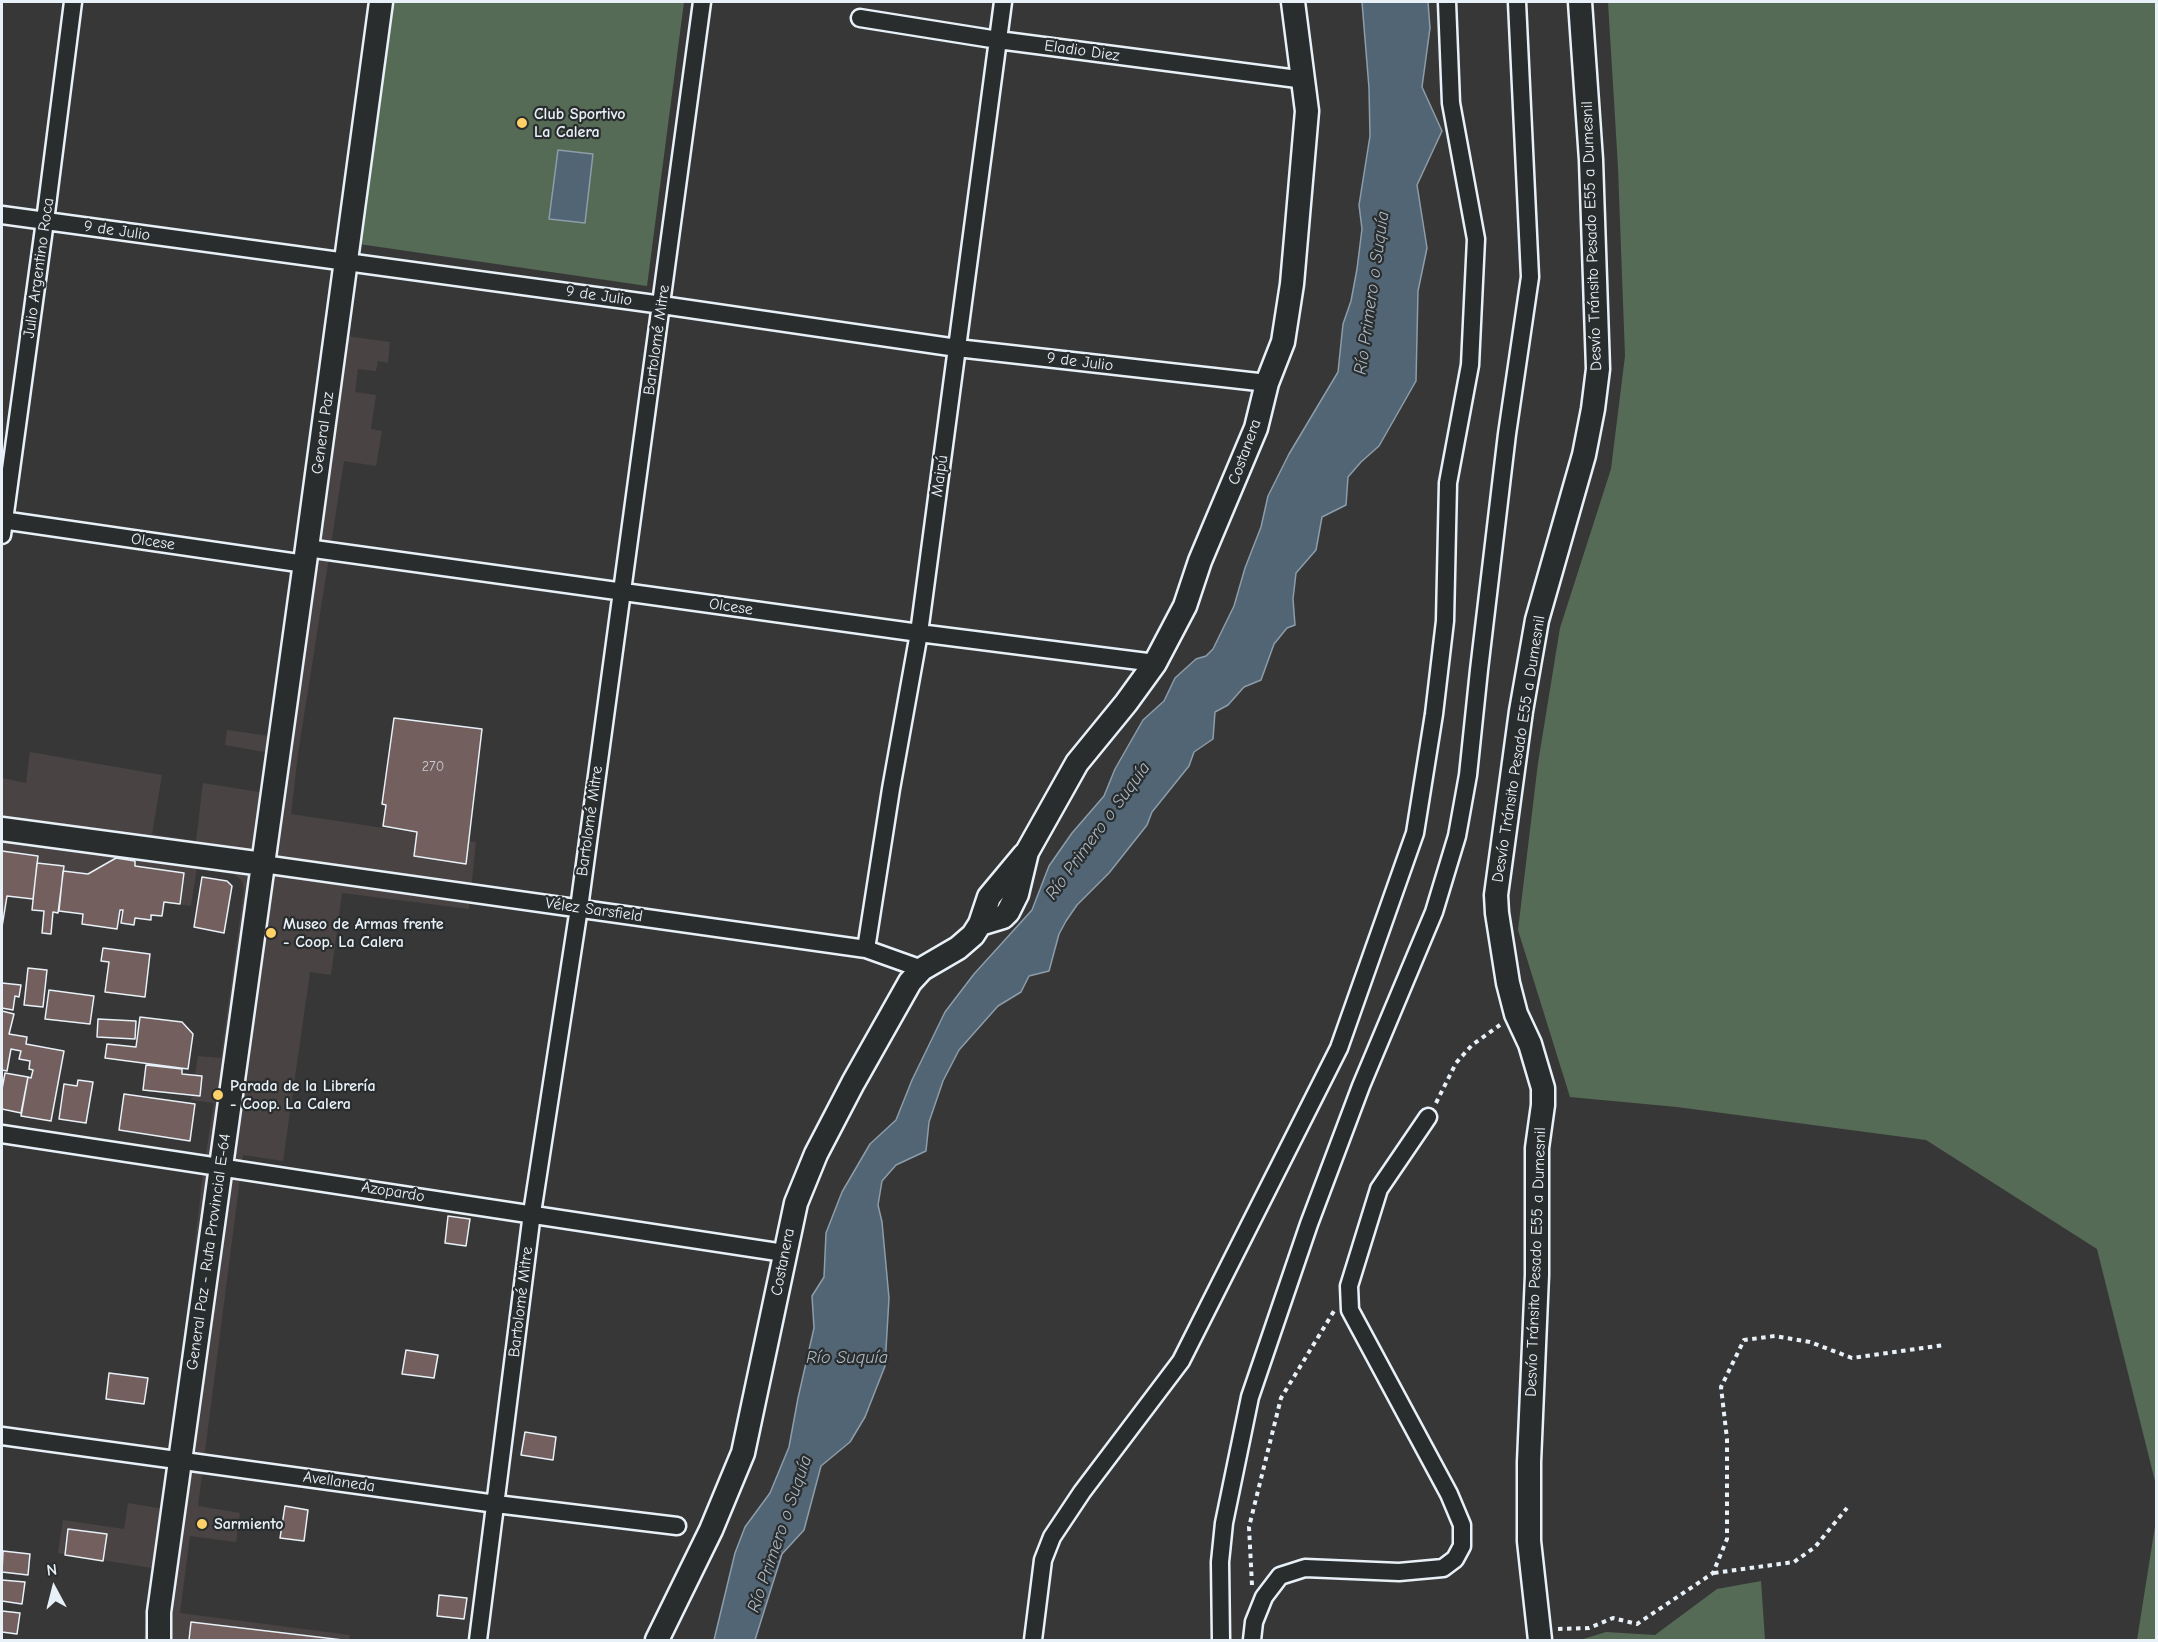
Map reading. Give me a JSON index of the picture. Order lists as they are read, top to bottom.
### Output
{
  "streets": {
    "street": [
      "Eladio Diez",
      "9 de Julio",
      "Desvío Tránsito Pesado E55 a Dumesnil",
      "Julio Argentino Roca",
      "Bartolomé Mitre",
      "General Paz",
      "Costanera",
      "Maipú",
      "Olcese",
      "Vélez Sarsfield",
      "Azopardo",
      "General Paz - Ruta Provincial E-64",
      "Avellaneda"
    ]
  },
  "crossings": [
    ["Eladio Diez", "Costanera"],
    ["Eladio Diez", "Maipú"],
    ["9 de Julio", "Julio Argentino Roca"],
    ["9 de Julio", "Bartolomé Mitre"],
    ["9 de Julio", "General Paz"],
    ["9 de Julio", "Costanera"],
    ["9 de Julio", "Maipú"],
    ["Julio Argentino Roca", "Olcese"],
    ["Bartolomé Mitre", "Olcese"],
    ["Bartolomé Mitre", "Vélez Sarsfield"],
    ["Bartolomé Mitre", "Azopardo"],
    ["Bartolomé Mitre", "Avellaneda"],
    ["General Paz", "Olcese"],
    ["General Paz", "Vélez Sarsfield"],
    ["General Paz", "General Paz - Ruta Provincial E-64"],
    ["Costanera", "Olcese"],
    ["Costanera", "Vélez Sarsfield"],
    ["Costanera", "Azopardo"],
    ["Maipú", "Olcese"],
    ["Maipú", "Vélez Sarsfield"],
    ["Vélez Sarsfield", "General Paz - Ruta Provincial E-64"],
    ["Azopardo", "General Paz - Ruta Provincial E-64"],
    ["General Paz - Ruta Provincial E-64", "Avellaneda"]
  ],
  "water": ["Río Primero o Suquía", "Río Suquía"],
  "places": [
    "Club Sportivo La Calera",
    "Museo de Armas frente - Coop. La Calera",
    "Parada de la Librería - Coop. La Calera",
    "Sarmiento"
  ],
  "house_numbers": ["270"],
  "north": "top"
}
